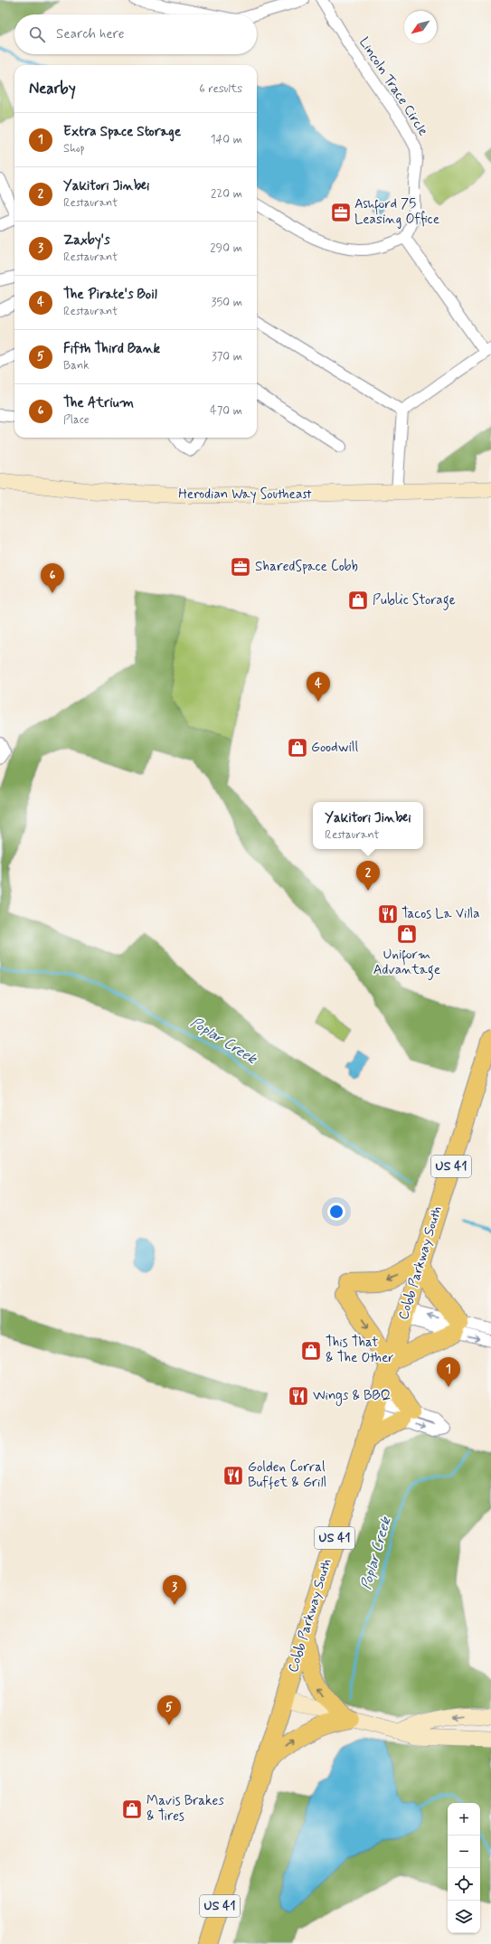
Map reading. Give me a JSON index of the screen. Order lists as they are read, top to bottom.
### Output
{
  "streets": {
    "main road": ["US 41", "Cobb Parkway South"],
    "street": ["Lincoln Trace Circle", "Herodian Way Southeast"]
  },
  "water": ["Poplar Creek"],
  "places": {
    "office": ["Ashford 75 Leasing Office", "SharedSpace Cobb"],
    "shop": [
      "Public Storage",
      "Goodwill",
      "Uniform Advantage",
      "This That & The Other",
      "Mavis Brakes & Tires"
    ],
    "restaurant": ["Tacos La Villa", "Wings & BBQ", "Golden Corral Buffet & Grill"]
  },
  "north": "bottom left",
  "page": {
    "search": "Search here",
    "heading": ["Nearby", "6 results"],
    "list": [
      {
        "mark": "1",
        "name": "Extra Space Storage",
        "note": "Shop",
        "value": "140 m"
      },
      {
        "mark": "2",
        "name": "Yakitori Jinbei",
        "note": "Restaurant",
        "value": "220 m"
      },
      {
        "mark": "3",
        "name": "Zaxby's",
        "note": "Restaurant",
        "value": "290 m"
      },
      {
        "mark": "4",
        "name": "The Pirate's Boil",
        "note": "Restaurant",
        "value": "350 m"
      },
      {
        "mark": "5",
        "name": "Fifth Third Bank",
        "note": "Bank",
        "value": "370 m"
      },
      {
        "mark": "6",
        "name": "The Atrium",
        "note": "Place",
        "value": "470 m"
      }
    ],
    "pins": [
      "6",
      "4",
      "2",
      "1",
      "3",
      "5"
    ],
    "popup": ["Yakitori Jinbei", "Restaurant"],
    "map_buttons": ["+", "−"]
  }
}
